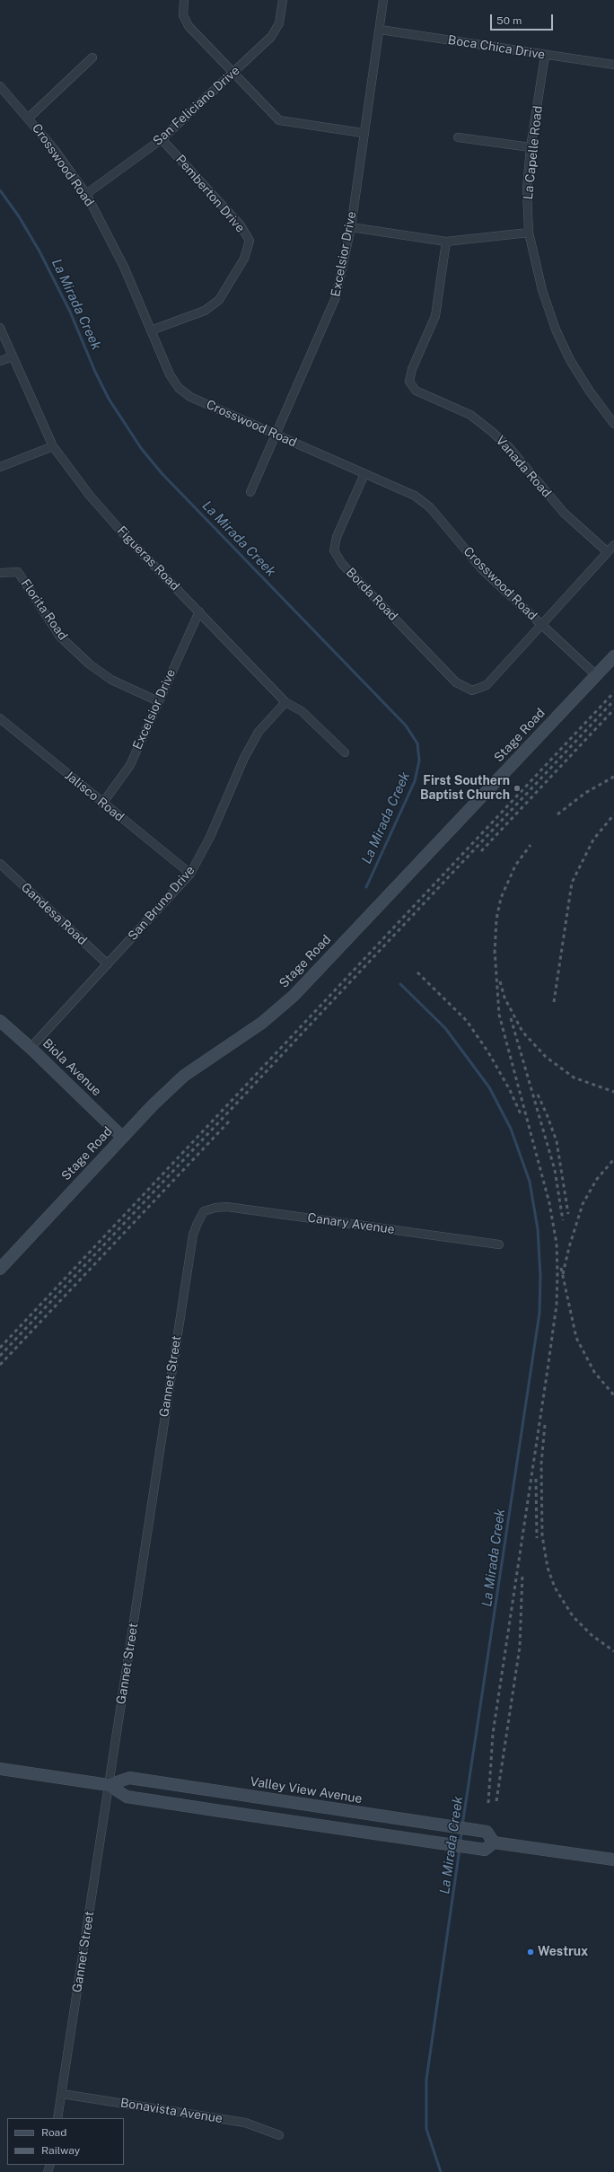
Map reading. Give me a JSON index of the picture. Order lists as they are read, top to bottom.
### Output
{
  "streets": {
    "main road": ["Stage Road", "Biola Avenue", "Valley View Avenue"],
    "street": [
      "Boca Chica Drive",
      "San Feliciano Drive",
      "La Capelle Road",
      "Crosswood Road",
      "Pemberton Drive",
      "Excelsior Drive",
      "Vanada Road",
      "Figueras Road",
      "Borda Road",
      "Florita Road",
      "Jalisco Road",
      "San Bruno Drive",
      "Gandesa Road",
      "Canary Avenue",
      "Gannet Street",
      "Bonavista Avenue"
    ]
  },
  "crossings": [
    ["Boca Chica Drive", "La Capelle Road"],
    ["Boca Chica Drive", "Excelsior Drive"],
    ["San Feliciano Drive", "Crosswood Road"],
    ["San Feliciano Drive", "Pemberton Drive"],
    ["Crosswood Road", "Pemberton Drive"],
    ["Crosswood Road", "Excelsior Drive"],
    ["Crosswood Road", "Borda Road"],
    ["Crosswood Road", "Stage Road"],
    ["Excelsior Drive", "Figueras Road"],
    ["Excelsior Drive", "Florita Road"],
    ["Excelsior Drive", "Jalisco Road"],
    ["Figueras Road", "San Bruno Drive"],
    ["Stage Road", "Biola Avenue"],
    ["Jalisco Road", "San Bruno Drive"],
    ["San Bruno Drive", "Gandesa Road"],
    ["San Bruno Drive", "Biola Avenue"],
    ["Canary Avenue", "Gannet Street"],
    ["Gannet Street", "Valley View Avenue"],
    ["Gannet Street", "Bonavista Avenue"]
  ],
  "water": ["La Mirada Creek"],
  "places": ["First Southern Baptist Church", "Westrux"],
  "legend": ["Road", "Railway"],
  "scale_bar": "50 m"
}
